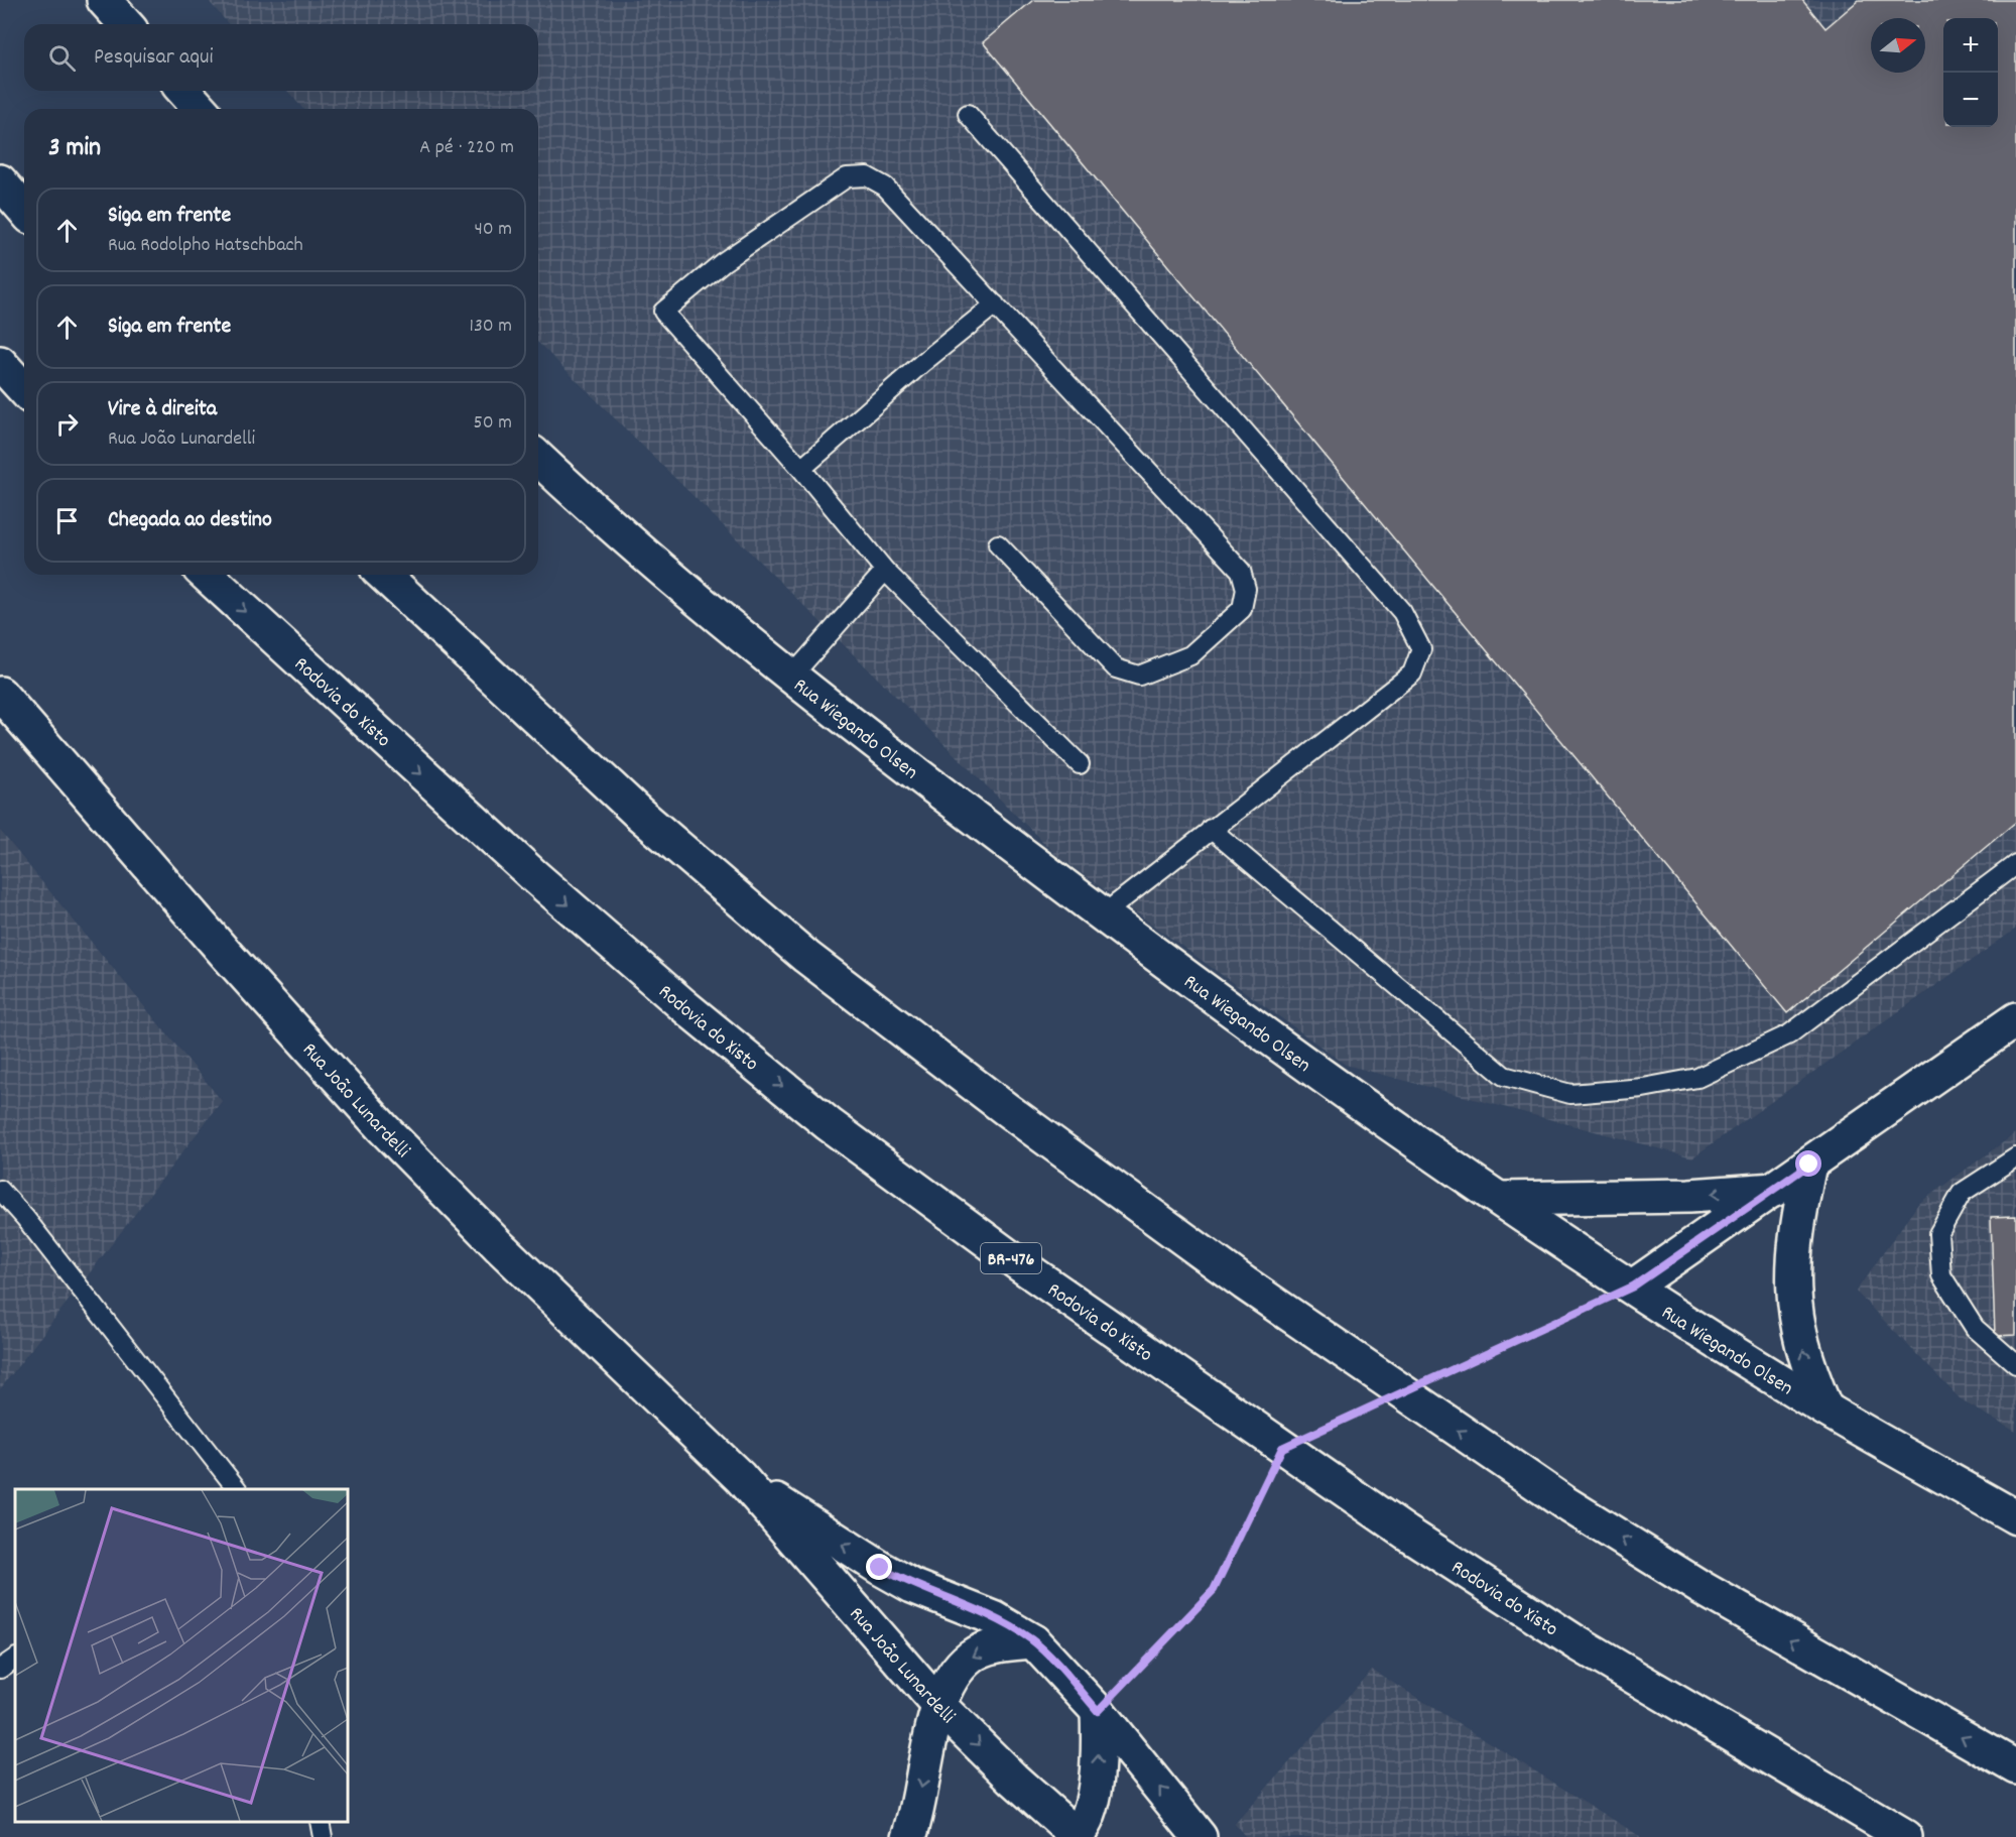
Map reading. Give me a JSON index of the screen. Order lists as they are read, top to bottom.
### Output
{
  "streets": {
    "main road": [
      "Rodovia do Xisto",
      "Rua Wiegando Olsen",
      "Rua João Lunardelli",
      "BR-476"
    ]
  },
  "north": "right",
  "page": {
    "map_buttons": ["+", "−"],
    "search": "Pesquisar aqui",
    "heading": ["3 min", "A pé · 220 m"],
    "list": [
      ["Siga em frente", "Rua Rodolpho Hatschbach", "40 m"],
      ["Siga em frente", "130 m"],
      ["Vire à direita", "Rua João Lunardelli", "50 m"],
      "Chegada ao destino"
    ]
  }
}
